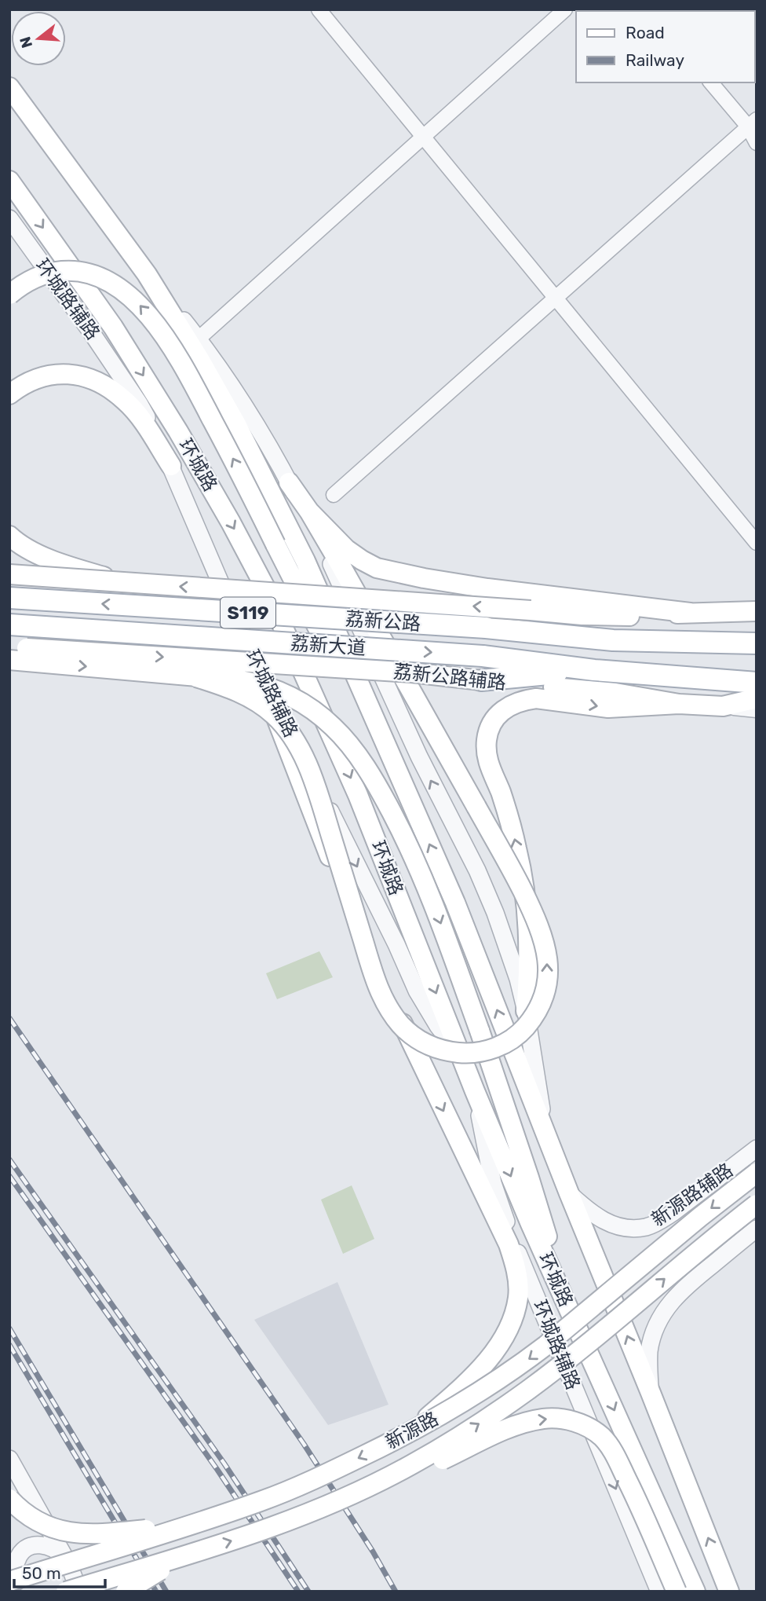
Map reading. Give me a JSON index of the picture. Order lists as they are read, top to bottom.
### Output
{
  "streets": {
    "main road": [
      "环城路",
      "S119",
      "荔新公路",
      "荔新大道",
      "荔新公路辅路",
      "新源路"
    ],
    "street": ["环城路辅路", "新源路辅路"]
  },
  "crossings": [
    ["环城路辅路", "环城路"]
  ],
  "legend": ["Road", "Railway"],
  "scale_bar": "50 m",
  "north": "left"
}
